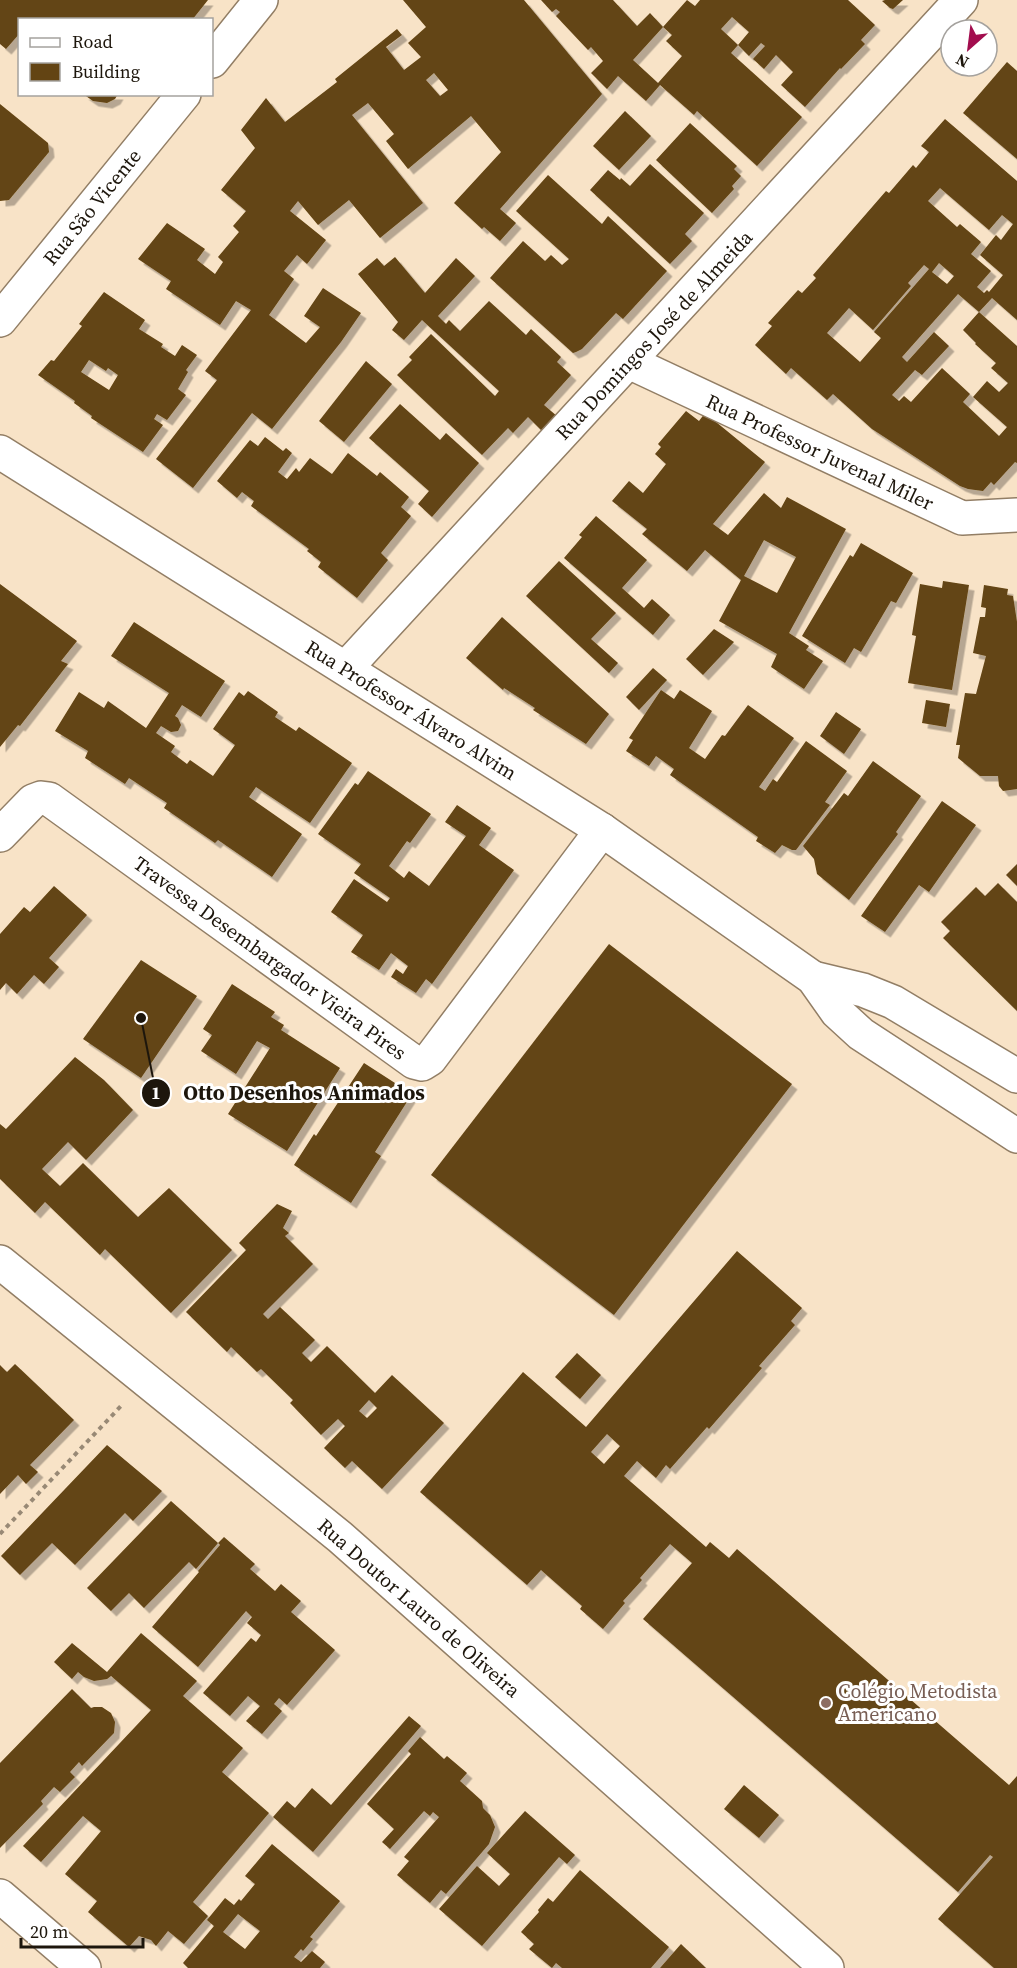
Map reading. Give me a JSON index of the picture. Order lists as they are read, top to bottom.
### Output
{
  "streets": {
    "street": [
      "Rua São Vicente",
      "Rua Domingos José de Almeida",
      "Rua Professor Juvenal Miler",
      "Rua Professor Álvaro Alvim",
      "Travessa Desembargador Vieira Pires",
      "Rua Doutor Lauro de Oliveira"
    ]
  },
  "crossings": [
    ["Rua Domingos José de Almeida", "Rua Professor Juvenal Miler"],
    ["Rua Domingos José de Almeida", "Rua Professor Álvaro Alvim"],
    ["Rua Professor Álvaro Alvim", "Travessa Desembargador Vieira Pires"]
  ],
  "places": ["Otto Desenhos Animados", "Colégio Metodista Americano"],
  "legend": ["Road", "Building"],
  "scale_bar": "20 m",
  "north": "bottom left"
}
